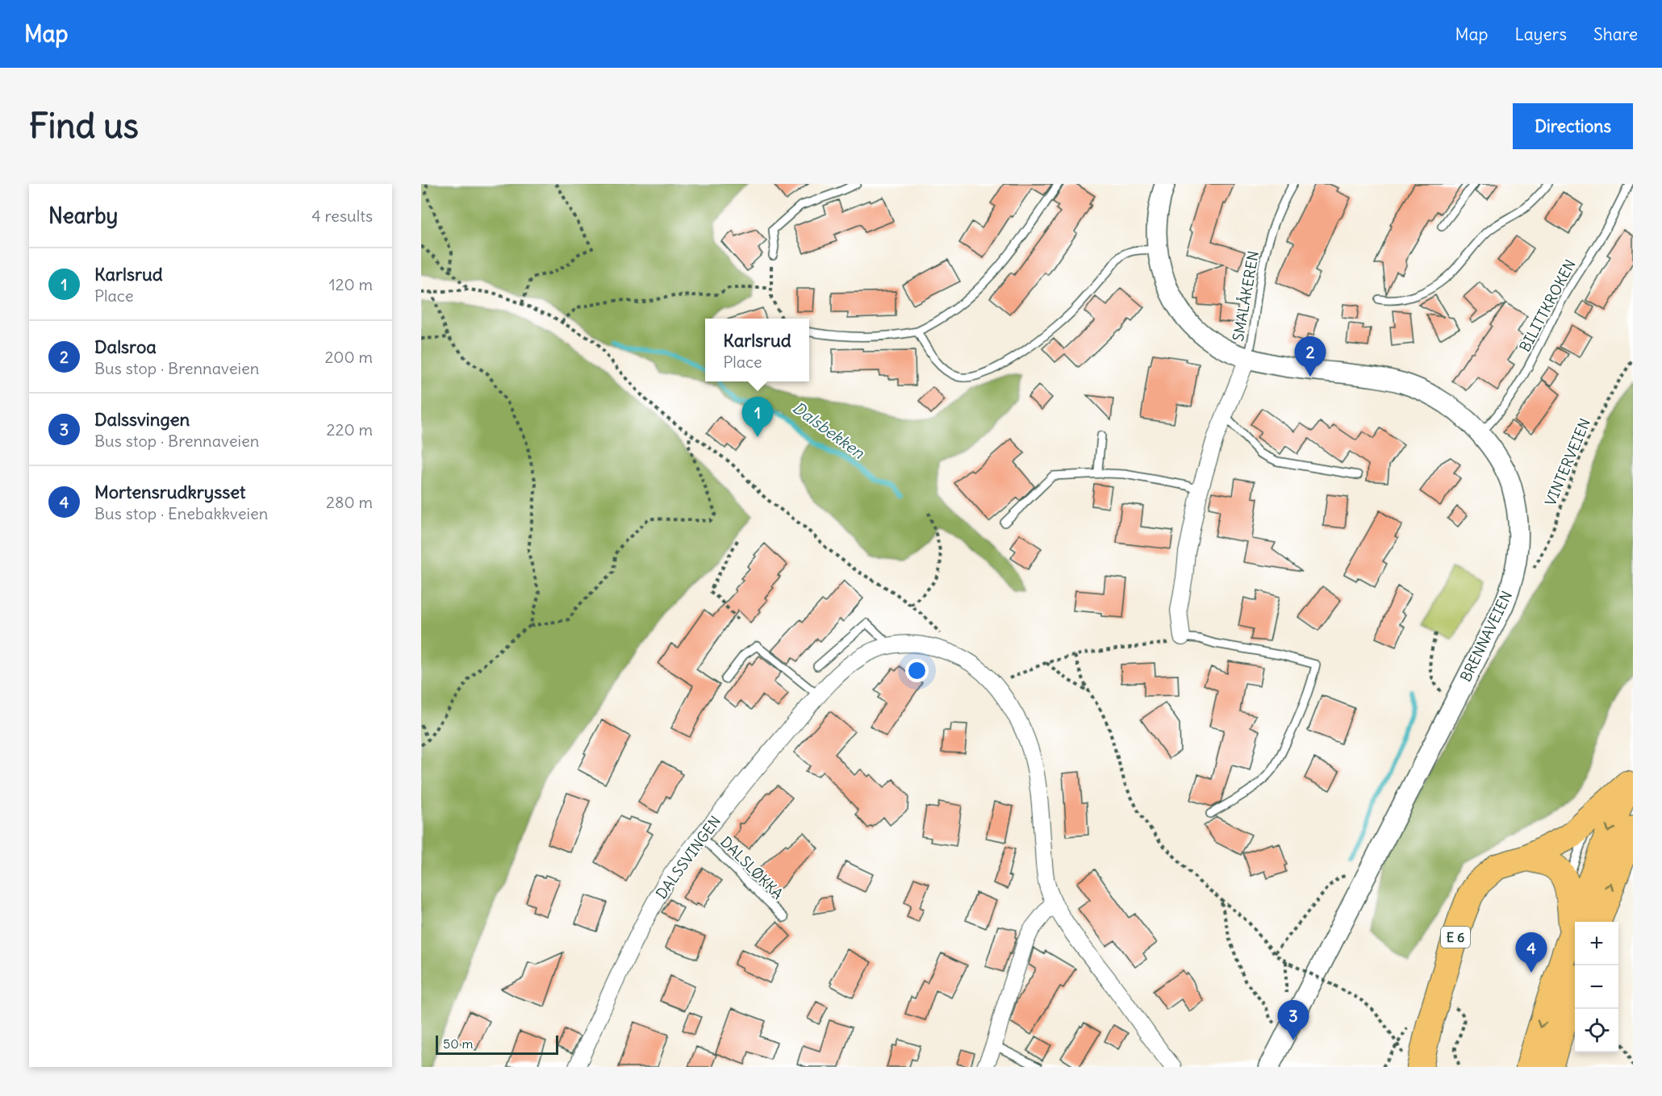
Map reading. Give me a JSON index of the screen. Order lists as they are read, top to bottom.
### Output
{
  "streets": {
    "highway": ["E 6"],
    "street": ["BRENNAVEIEN", "DALSSVINGEN"],
    "lane": ["SMALÅKEREN", "BILITTKROKEN", "DALSLØKKA"],
    "path": ["VINTERVEIEN"]
  },
  "crossings": [
    ["SMALÅKEREN", "BRENNAVEIEN"],
    ["BILITTKROKEN", "BRENNAVEIEN"],
    ["DALSSVINGEN", "DALSLØKKA"]
  ],
  "water": ["Dalsbekken"],
  "scale_bar": "50 m",
  "page": {
    "header": "Map",
    "nav": ["Map", "Layers", "Share"],
    "buttons": "Directions",
    "title": "Find us",
    "heading": ["Nearby", "4 results"],
    "list": [
      {
        "mark": "1",
        "name": "Karlsrud",
        "note": "Place",
        "value": "120 m"
      },
      {
        "mark": "2",
        "name": "Dalsroa",
        "note": "Bus stop · Brennaveien",
        "value": "200 m"
      },
      {
        "mark": "3",
        "name": "Dalssvingen",
        "note": "Bus stop · Brennaveien",
        "value": "220 m"
      },
      {
        "mark": "4",
        "name": "Mortensrudkrysset",
        "note": "Bus stop · Enebakkveien",
        "value": "280 m"
      }
    ],
    "popup": ["Karlsrud", "Place"],
    "pins": [
      "2",
      "1",
      "4",
      "3"
    ],
    "map_buttons": ["+", "−"],
    "scale": "50 m"
  }
}
